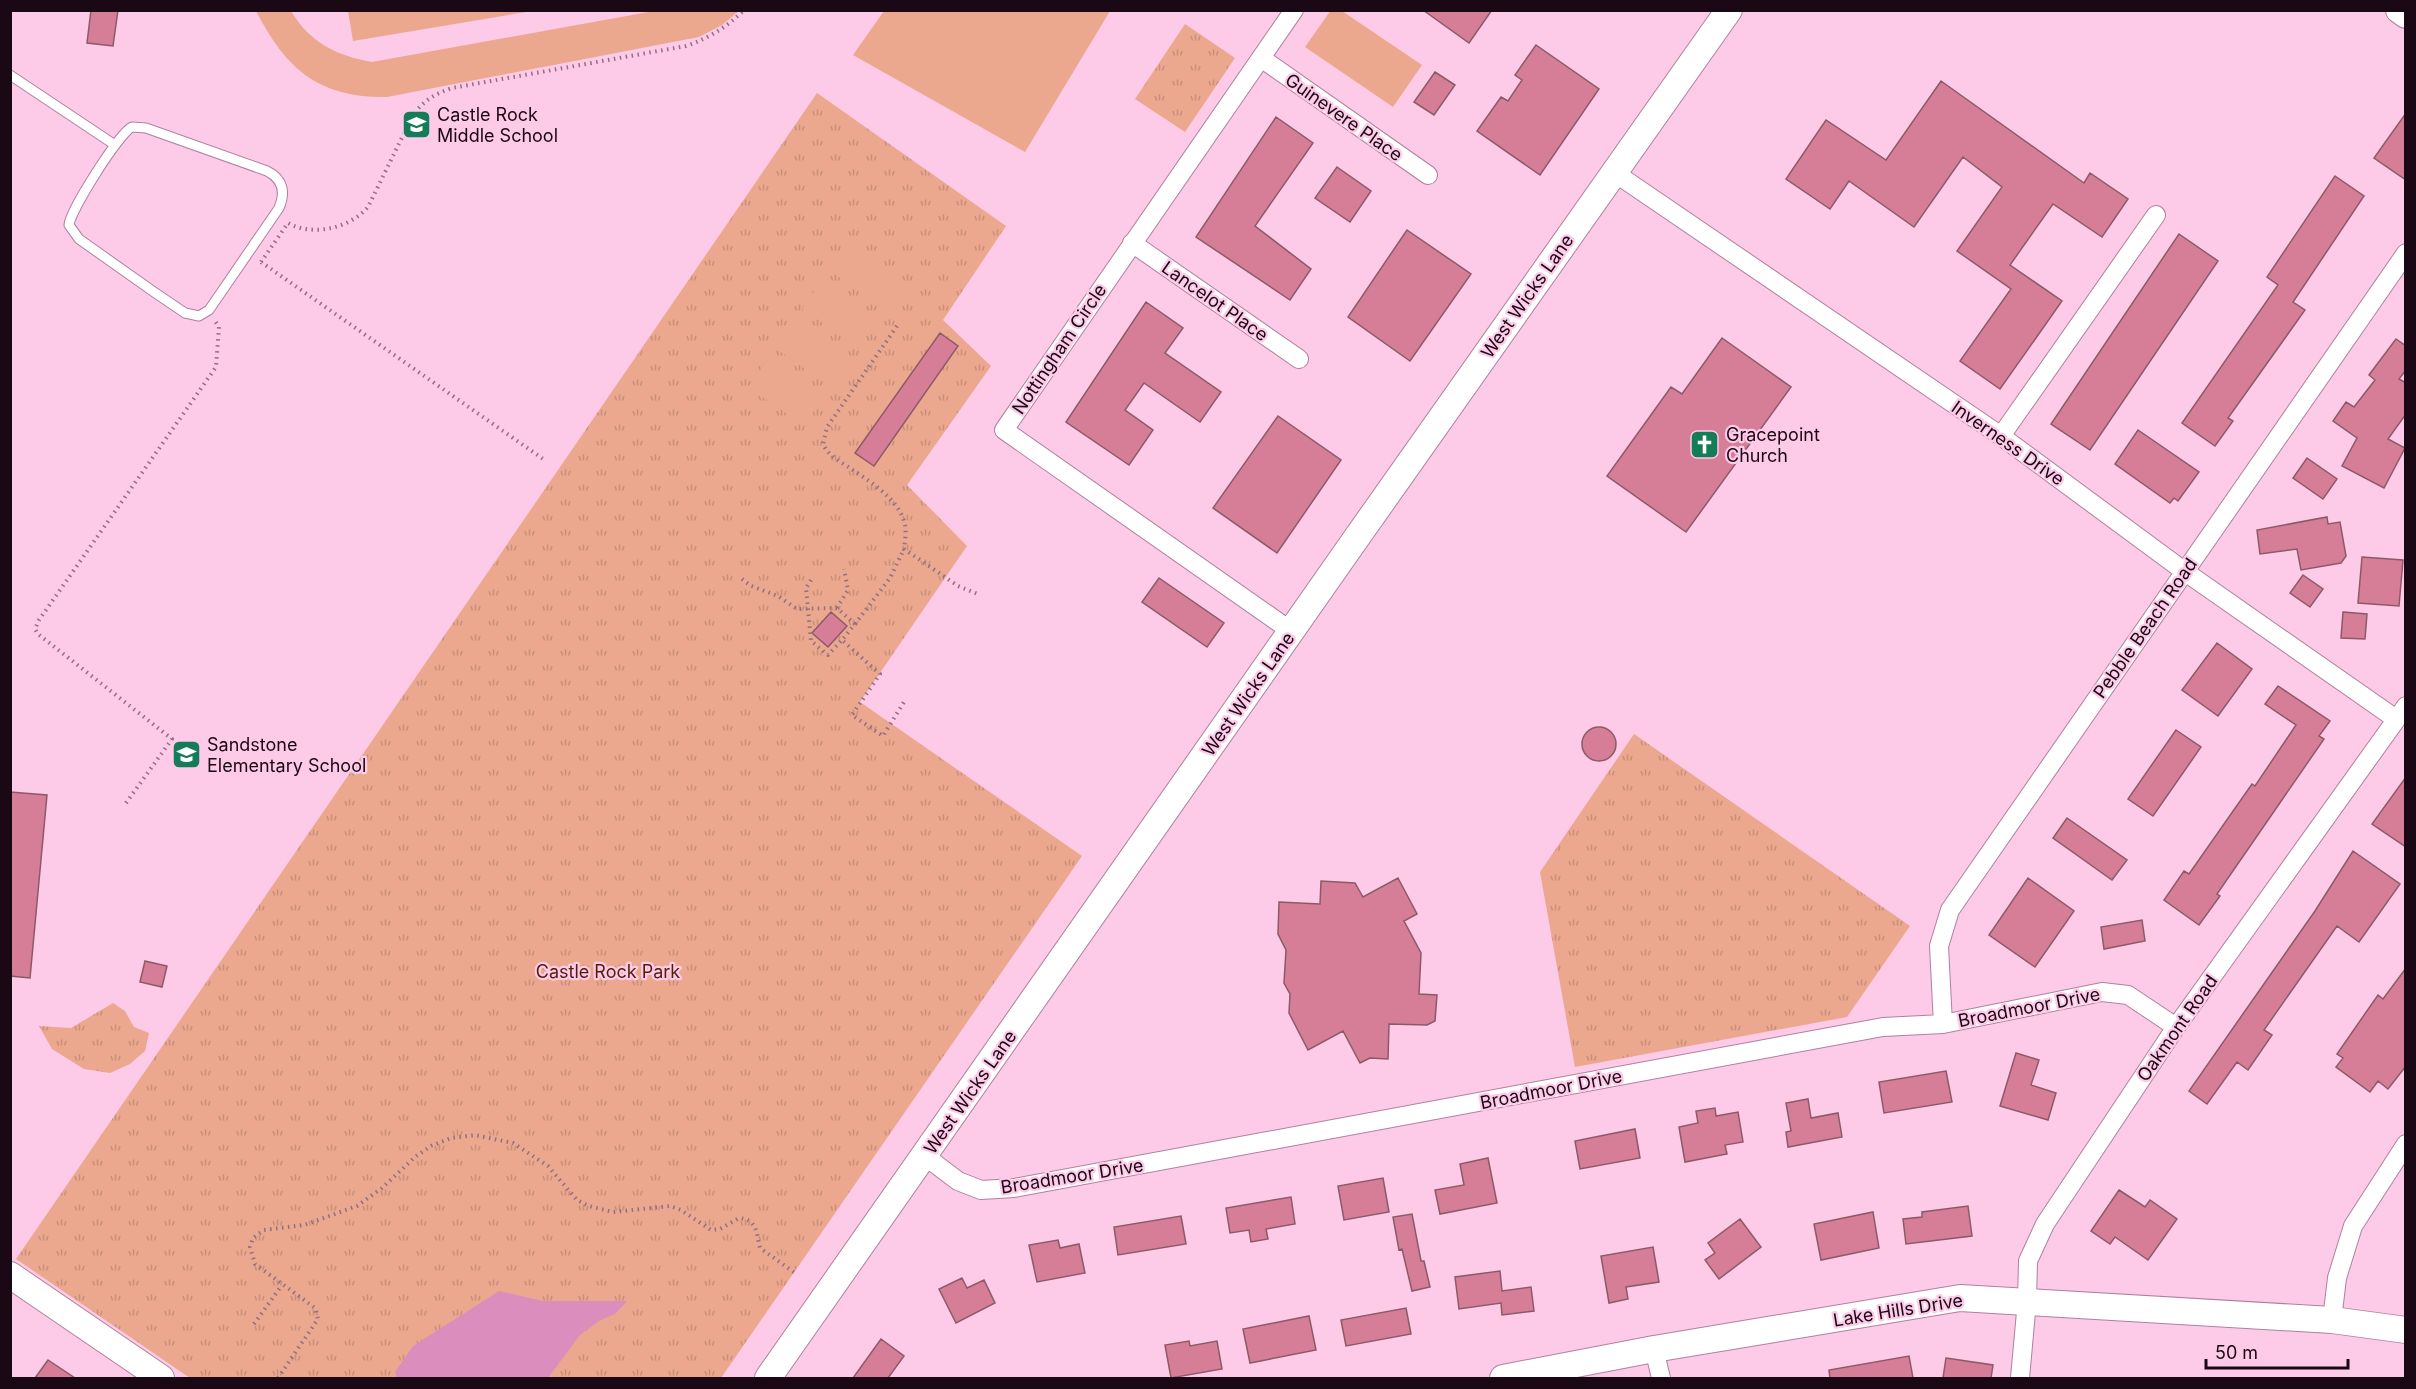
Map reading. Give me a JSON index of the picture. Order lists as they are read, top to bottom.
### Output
{
  "streets": {
    "main road": ["West Wicks Lane", "Lake Hills Drive"],
    "street": [
      "Guinevere Place",
      "Lancelot Place",
      "Nottingham Circle",
      "Inverness Drive",
      "Pebble Beach Road",
      "Broadmoor Drive",
      "Oakmont Road"
    ]
  },
  "crossings": [
    ["Guinevere Place", "Nottingham Circle"],
    ["West Wicks Lane", "Nottingham Circle"],
    ["West Wicks Lane", "Inverness Drive"],
    ["West Wicks Lane", "Broadmoor Drive"],
    ["Lancelot Place", "Nottingham Circle"],
    ["Inverness Drive", "Pebble Beach Road"],
    ["Inverness Drive", "Oakmont Road"],
    ["Pebble Beach Road", "Broadmoor Drive"],
    ["Broadmoor Drive", "Oakmont Road"],
    ["Oakmont Road", "Lake Hills Drive"]
  ],
  "parks": ["Castle Rock Park"],
  "places": {
    "school or university": ["Castle Rock Middle School", "Sandstone Elementary School"],
    "church": ["Gracepoint Church"]
  },
  "scale_bar": "50 m"
}
